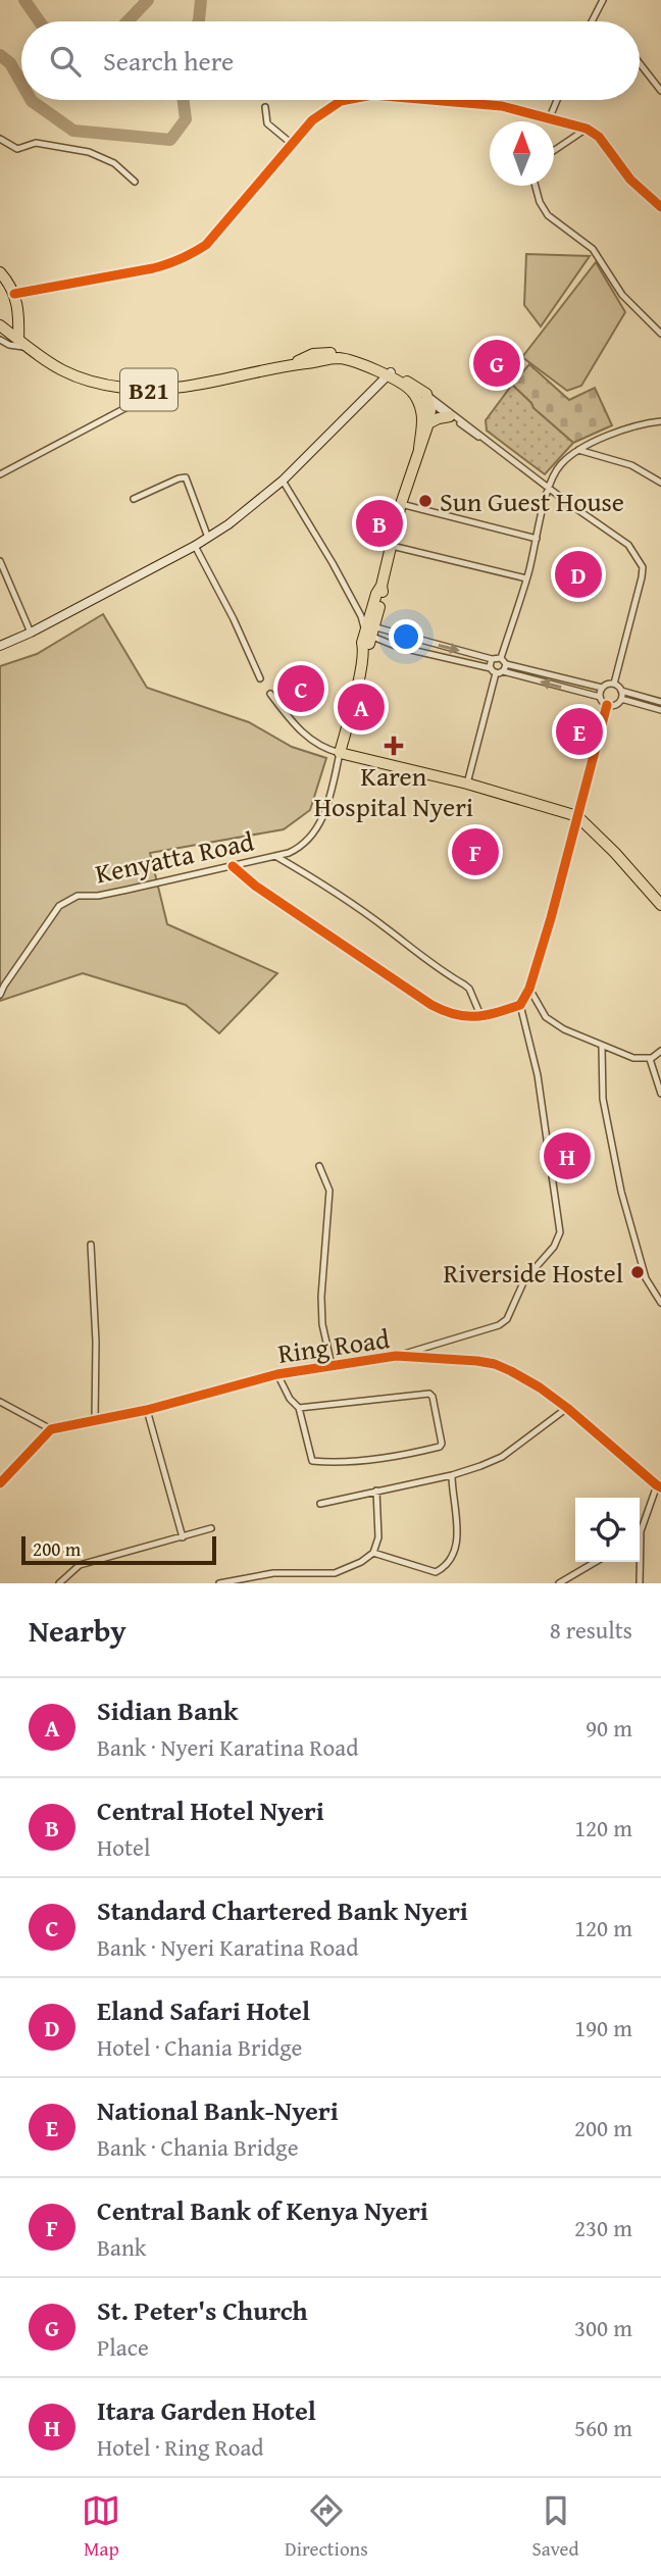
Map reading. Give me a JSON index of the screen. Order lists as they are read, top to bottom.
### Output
{
  "streets": {
    "highway": ["B21"],
    "street": ["Kenyatta Road", "Ring Road"]
  },
  "places": {
    "other": ["Sun Guest House", "Riverside Hostel"],
    "health": ["Karen Hospital Nyeri"]
  },
  "scale_bar": "200 m",
  "north": "top",
  "page": {
    "search": "Search here",
    "pins": [
      "G",
      "B",
      "D",
      "C",
      "A",
      "E",
      "F",
      "H"
    ],
    "scale": "200 m",
    "heading": ["Nearby", "8 results"],
    "list": [
      {
        "mark": "A",
        "name": "Sidian Bank",
        "note": "Bank · Nyeri Karatina Road",
        "value": "90 m"
      },
      {
        "mark": "B",
        "name": "Central Hotel Nyeri",
        "note": "Hotel",
        "value": "120 m"
      },
      {
        "mark": "C",
        "name": "Standard Chartered Bank Nyeri",
        "note": "Bank · Nyeri Karatina Road",
        "value": "120 m"
      },
      {
        "mark": "D",
        "name": "Eland Safari Hotel",
        "note": "Hotel · Chania Bridge",
        "value": "190 m"
      },
      {
        "mark": "E",
        "name": "National Bank-Nyeri",
        "note": "Bank · Chania Bridge",
        "value": "200 m"
      },
      {
        "mark": "F",
        "name": "Central Bank of Kenya Nyeri",
        "note": "Bank",
        "value": "230 m"
      },
      {
        "mark": "G",
        "name": "St. Peter's Church",
        "note": "Place",
        "value": "300 m"
      },
      {
        "mark": "H",
        "name": "Itara Garden Hotel",
        "note": "Hotel · Ring Road",
        "value": "560 m"
      }
    ],
    "nav": ["Map", "Directions", "Saved"]
  }
}
